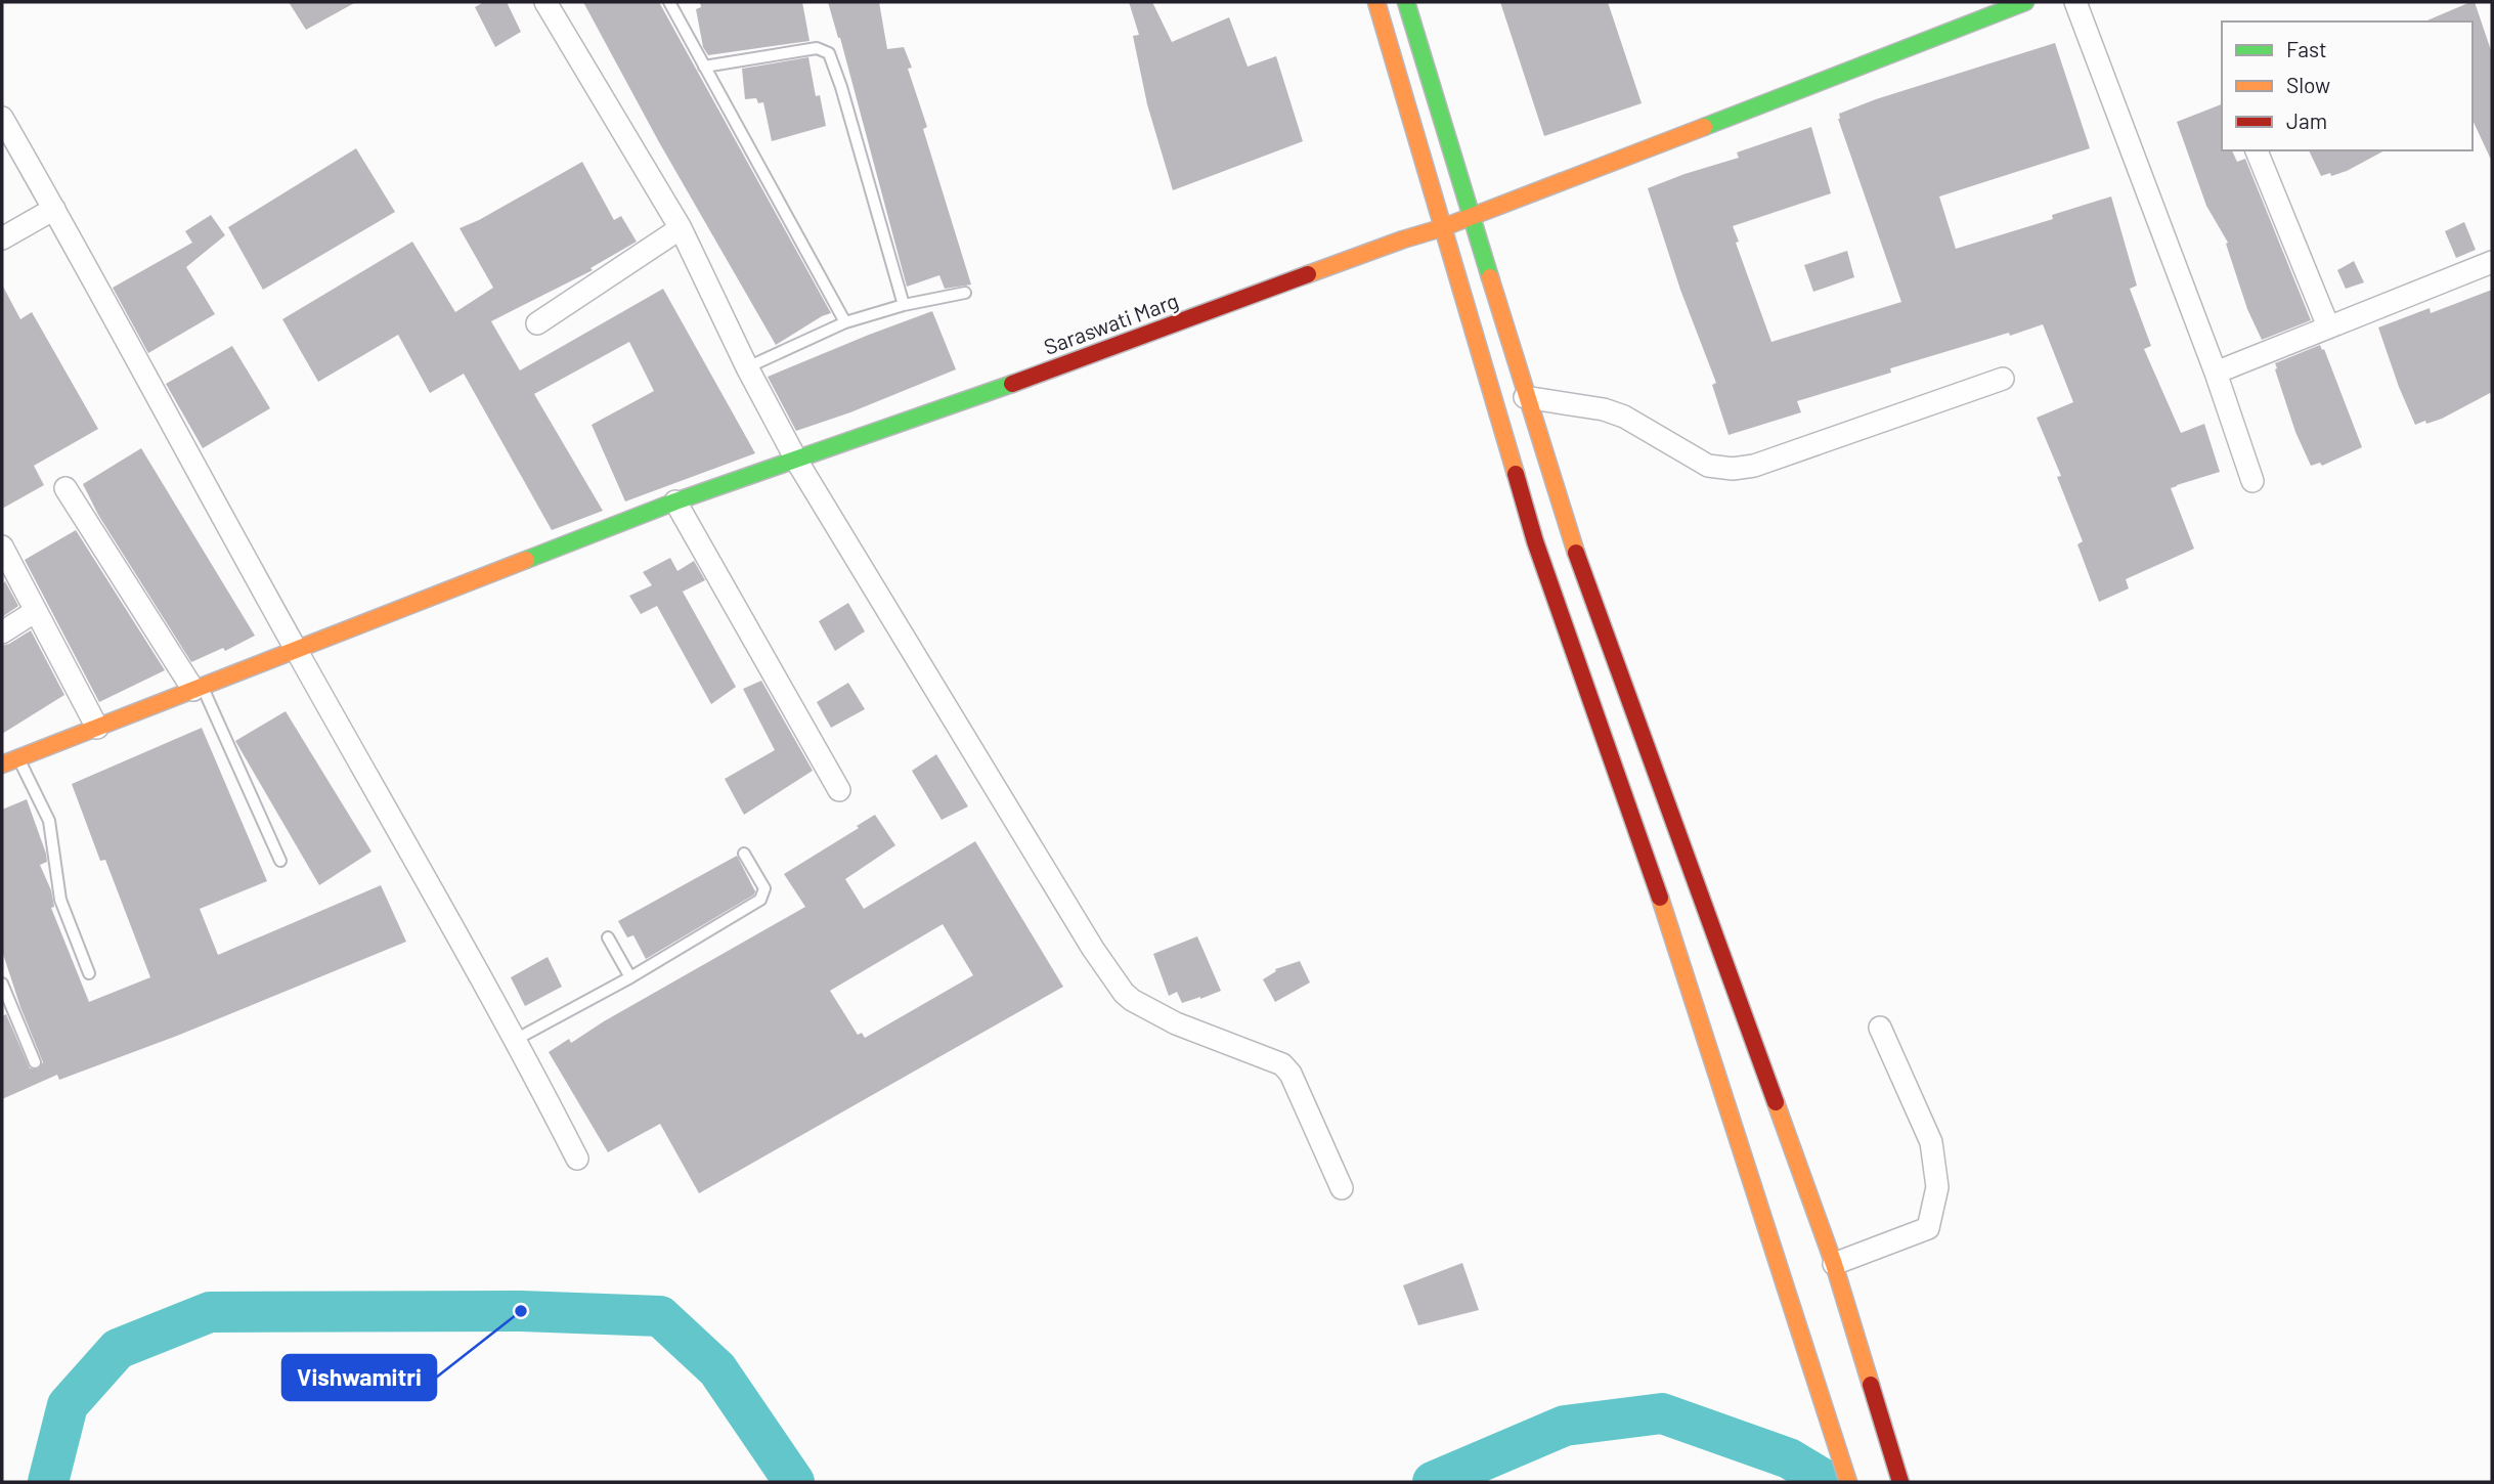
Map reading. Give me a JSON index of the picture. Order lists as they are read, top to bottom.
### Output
{
  "streets": {
    "main road": ["Saraswati Marg"]
  },
  "places": ["Vishwamitri"],
  "legend": ["Fast", "Slow", "Jam"]
}
